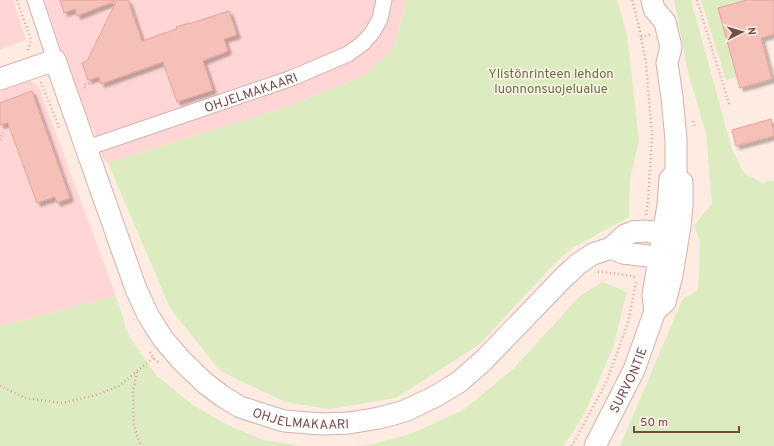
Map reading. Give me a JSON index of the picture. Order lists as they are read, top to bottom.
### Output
{
  "streets": {
    "street": ["OHJELMAKAARI", "SURVONTIE"]
  },
  "crossings": [
    ["OHJELMAKAARI", "SURVONTIE"]
  ],
  "parks": ["Ylistönrinteen lehdon luonnonsuojelualue"],
  "scale_bar": "50 m",
  "north": "right"
}
